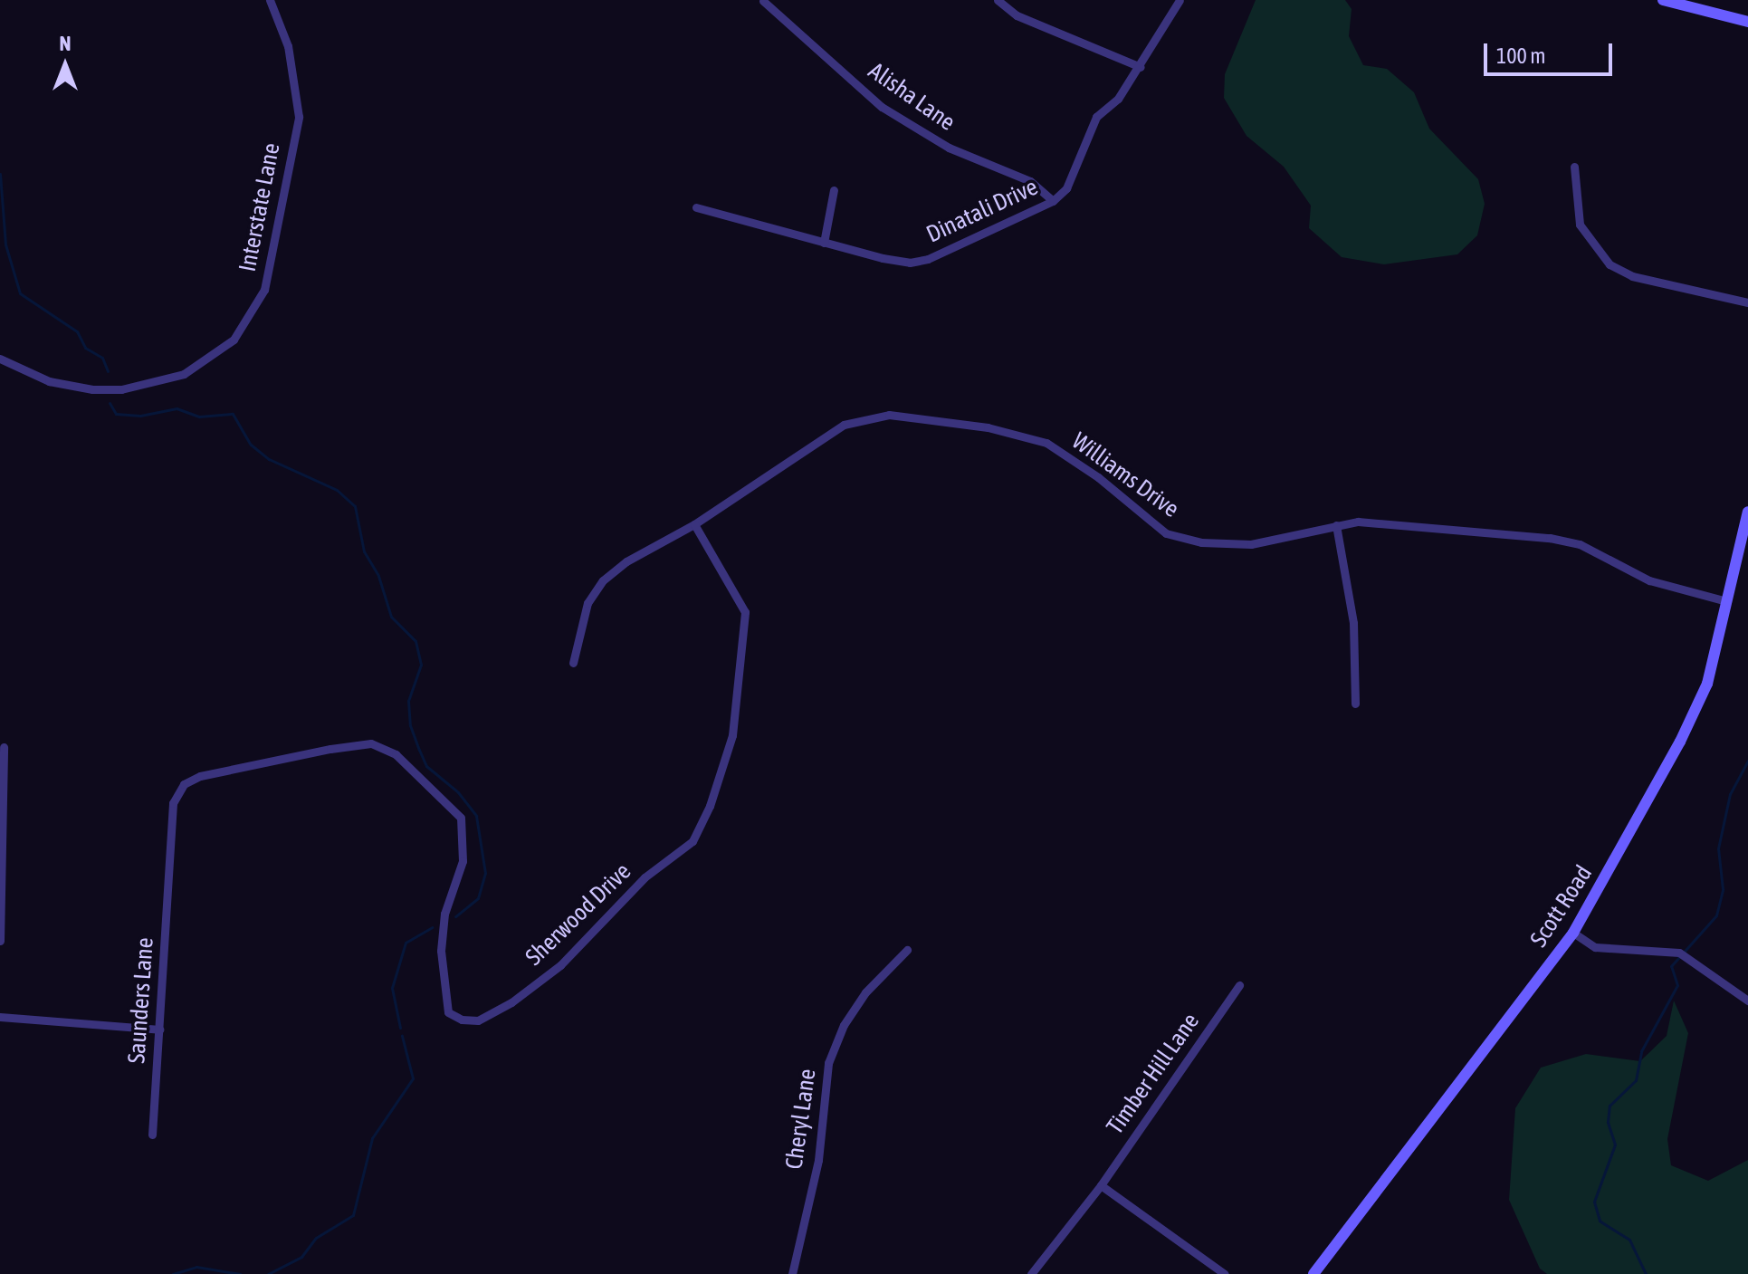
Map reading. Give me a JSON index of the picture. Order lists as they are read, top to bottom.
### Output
{
  "streets": {
    "main road": ["Scott Road"],
    "street": [
      "Alisha Lane",
      "Interstate Lane",
      "Dinatali Drive",
      "Williams Drive",
      "Sherwood Drive",
      "Saunders Lane",
      "Timber Hill Lane",
      "Cheryl Lane"
    ]
  },
  "crossings": [
    ["Alisha Lane", "Dinatali Drive"],
    ["Williams Drive", "Scott Road"],
    ["Williams Drive", "Sherwood Drive"],
    ["Sherwood Drive", "Saunders Lane"]
  ],
  "scale_bar": "100 m",
  "north": "top"
}
